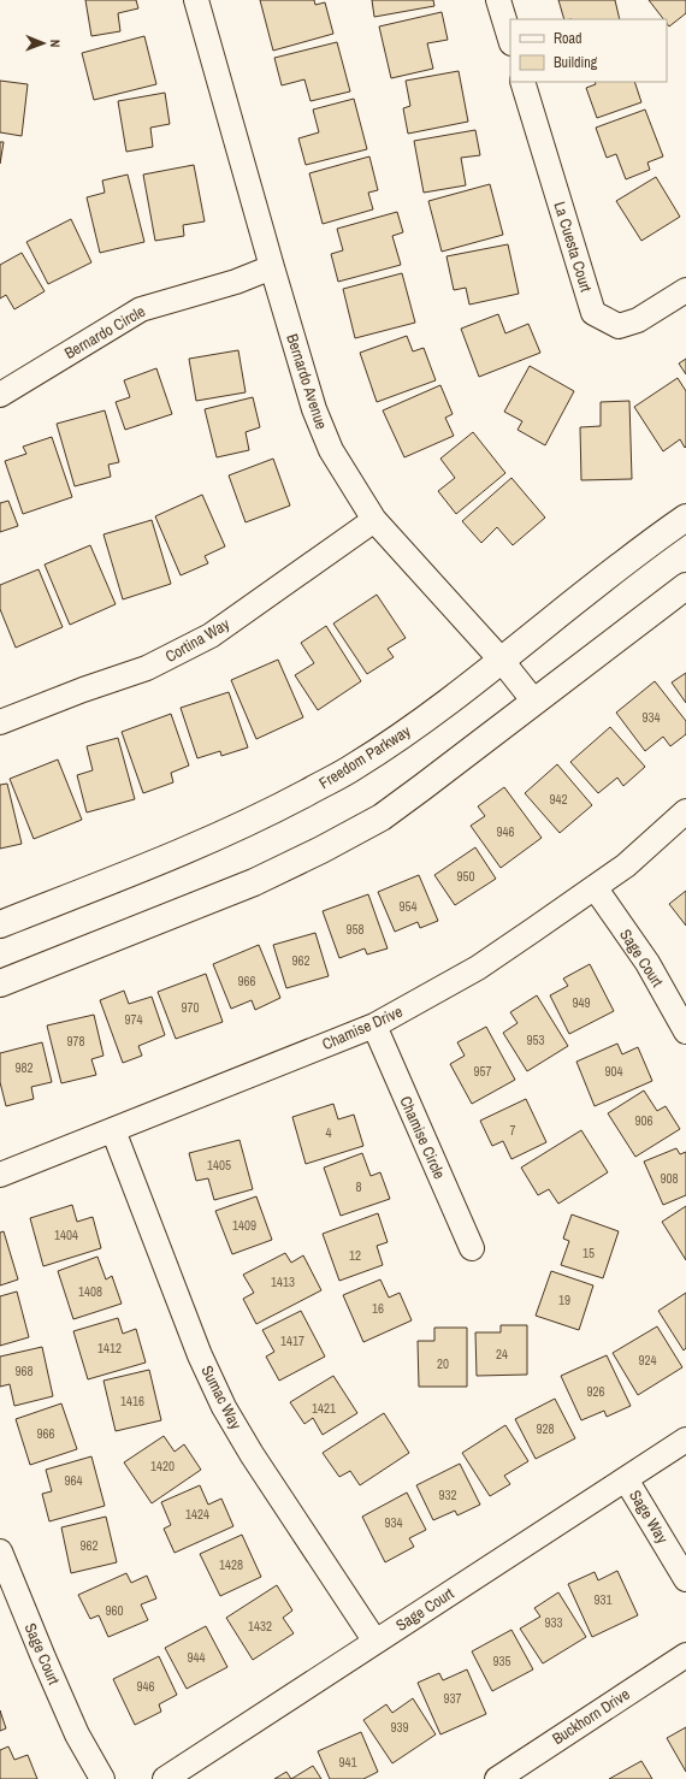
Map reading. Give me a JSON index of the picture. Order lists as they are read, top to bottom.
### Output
{
  "streets": {
    "main road": ["Freedom Parkway"],
    "street": [
      "La Cuesta Court",
      "Bernardo Circle",
      "Bernardo Avenue",
      "Cortina Way",
      "Sage Court",
      "Chamise Drive",
      "Chamise Circle",
      "Sumac Way",
      "Sage Way",
      "Buckhorn Drive"
    ]
  },
  "crossings": [
    ["Bernardo Circle", "Bernardo Avenue"],
    ["Bernardo Avenue", "Cortina Way"],
    ["Bernardo Avenue", "Freedom Parkway"],
    ["Sage Court", "Chamise Drive"],
    ["Sage Court", "Sumac Way"],
    ["Sage Court", "Sage Way"],
    ["Chamise Drive", "Chamise Circle"],
    ["Chamise Drive", "Sumac Way"]
  ],
  "house_numbers": [
    "934",
    "942",
    "946",
    "950",
    "954",
    "958",
    "962",
    "966",
    "949",
    "970",
    "974",
    "953",
    "978",
    "982",
    "957",
    "904",
    "906",
    "7",
    "4",
    "1405",
    "908",
    "8",
    "1409",
    "1404",
    "15",
    "12",
    "1413",
    "1408",
    "19",
    "16",
    "1417",
    "1412",
    "24",
    "924",
    "20",
    "968",
    "926",
    "1416",
    "1421",
    "928",
    "966",
    "1420",
    "964",
    "932",
    "1424",
    "934",
    "962",
    "1428",
    "931",
    "960",
    "933",
    "1432",
    "944",
    "935",
    "946",
    "937",
    "939",
    "941"
  ],
  "legend": ["Road", "Building"],
  "north": "right"
}
